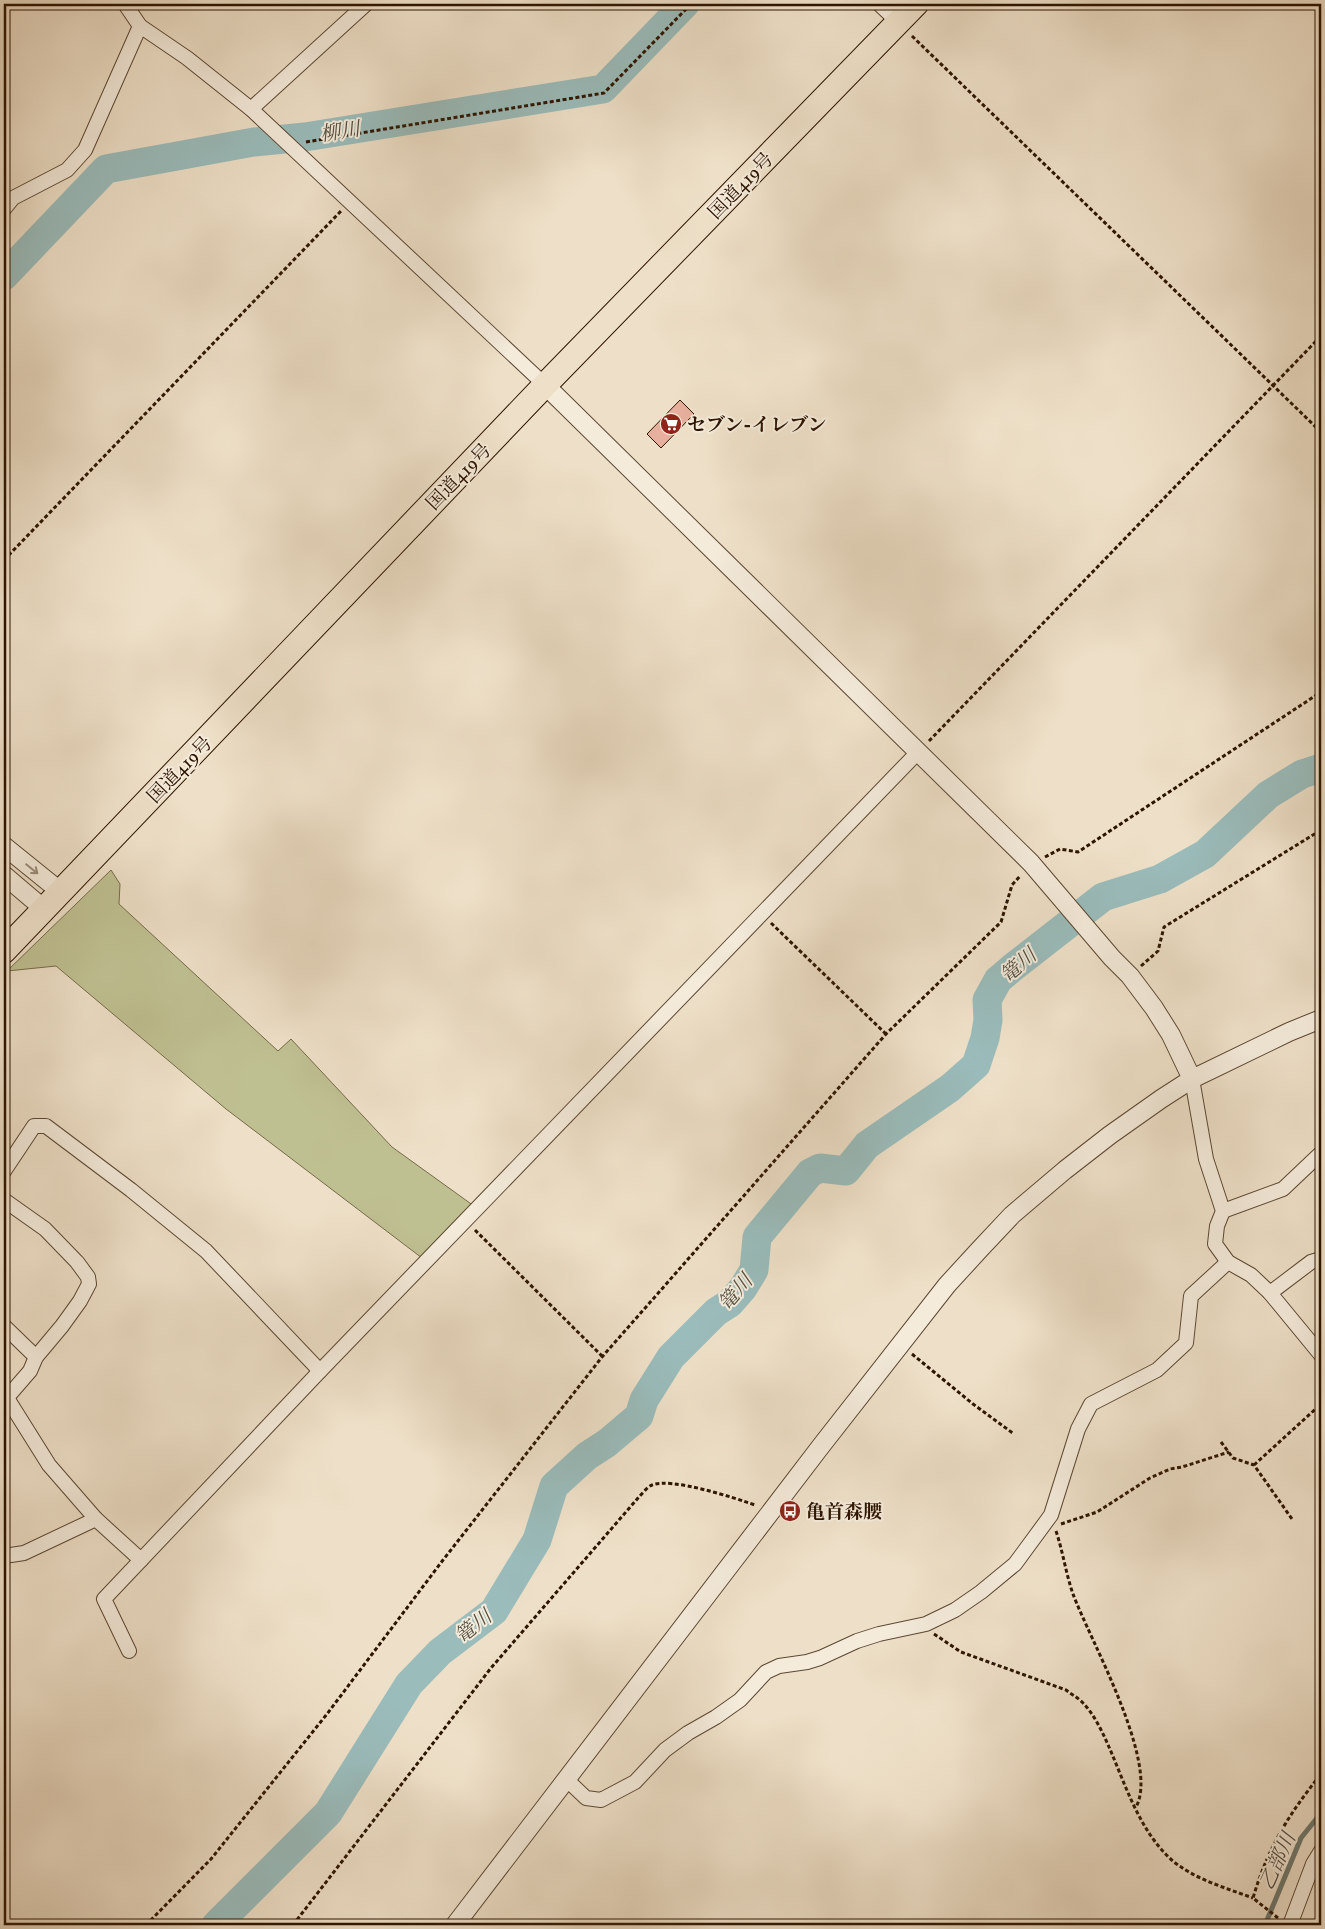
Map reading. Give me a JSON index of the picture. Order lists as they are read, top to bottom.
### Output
{
  "streets": {
    "highway": ["国道419号"]
  },
  "water": ["柳川", "篭川", "乙部川"],
  "places": {
    "supermarket": ["セブン-イレブン"],
    "bus stop": ["亀首森腰"]
  }
}
